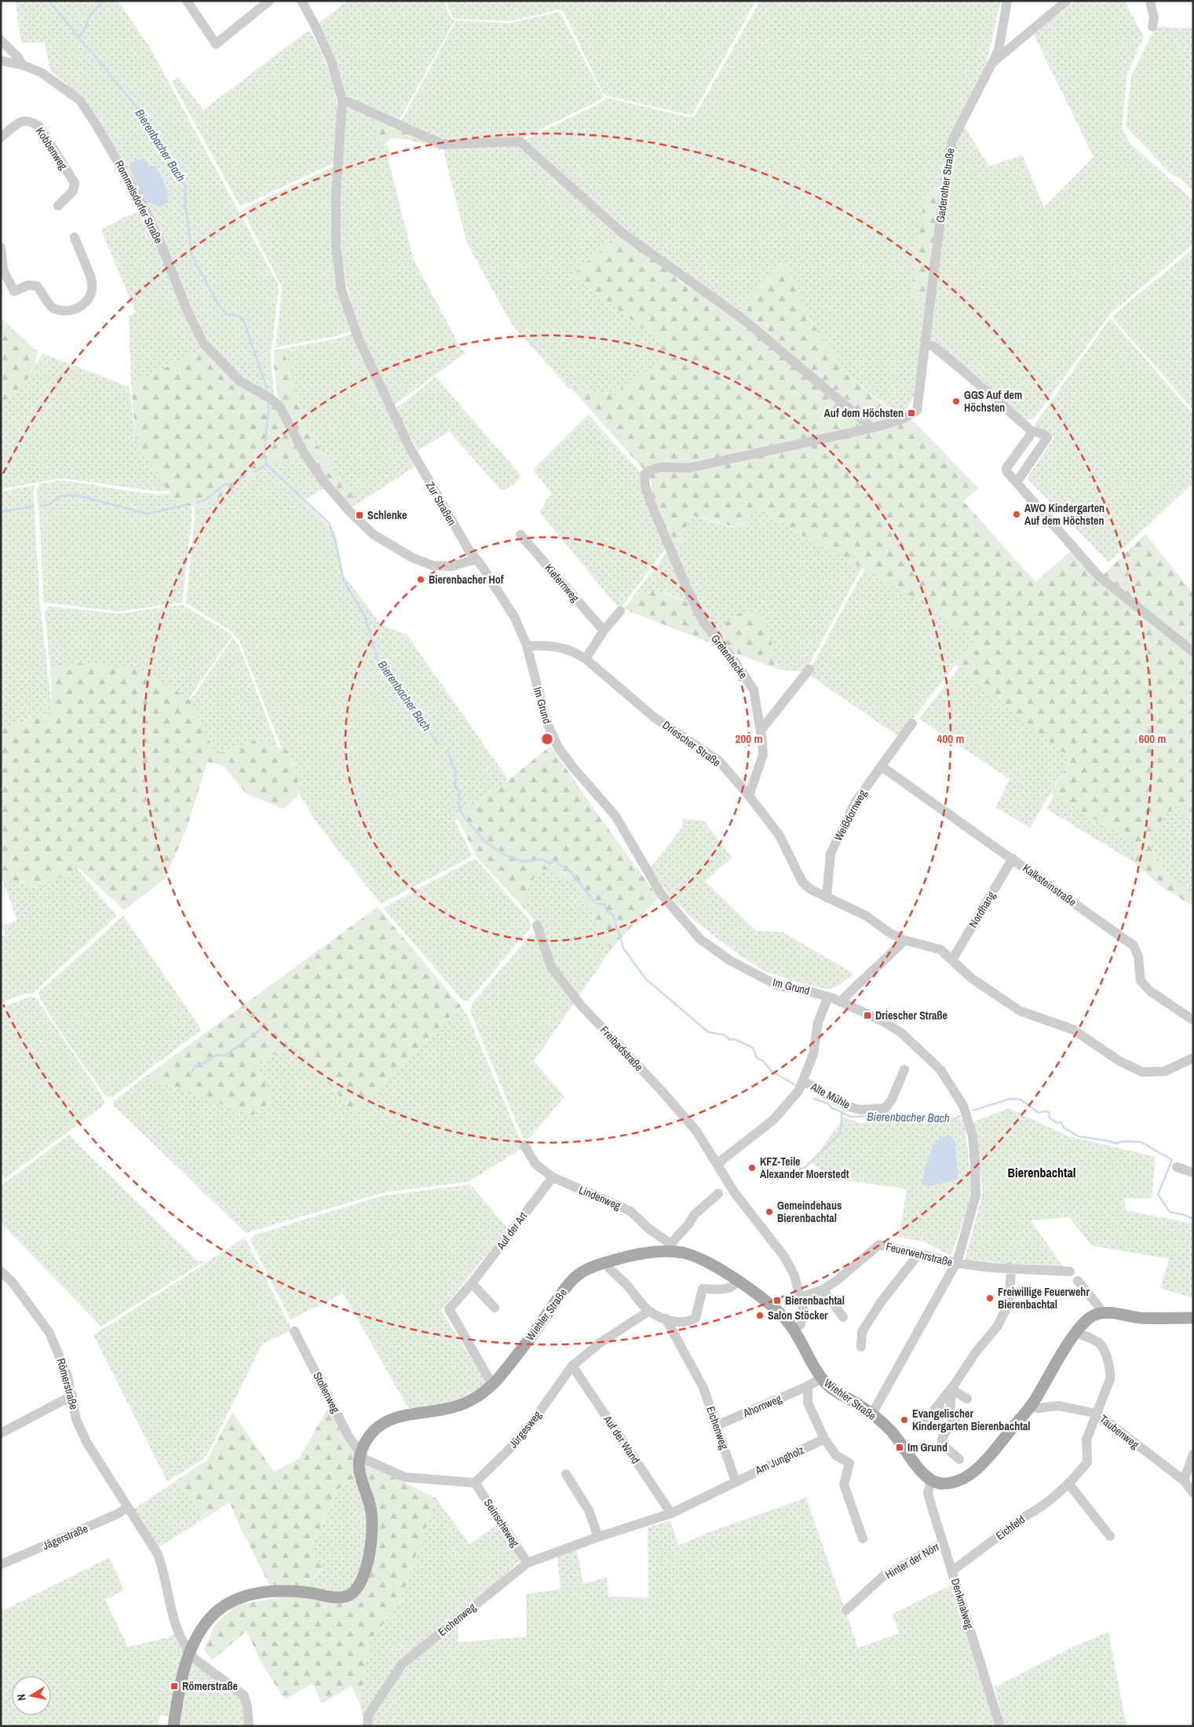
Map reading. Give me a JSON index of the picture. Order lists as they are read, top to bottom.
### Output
{
  "streets": {
    "main road": ["Wiehler Straße"],
    "street": [
      "Kobbenweg",
      "Gaderother Straße",
      "Rommelsdorfer Straße",
      "Zur Straßen",
      "Kiefernweg",
      "Gretenhecke",
      "Im Grund",
      "Driescher Straße",
      "Weißdornweg",
      "Kalksteinstraße",
      "Nordhang",
      "Freibadstraße",
      "Alte Mühle",
      "Lindenweg",
      "Auf der Art",
      "Feuerwehrstraße",
      "Römerstraße",
      "Stollenweg",
      "Ahornweg",
      "Eichenweg",
      "Jürgesweg",
      "Taubenweg",
      "Auf der Wand",
      "Am Jungholz",
      "Seinscheweg",
      "Eichfeld",
      "Jägerstraße",
      "Hinter der Nörr",
      "Denkmalweg"
    ]
  },
  "crossings": [
    ["Gaderother Straße", "Gretenhecke"],
    ["Rommelsdorfer Straße", "Zur Straßen"],
    ["Rommelsdorfer Straße", "Im Grund"],
    ["Zur Straßen", "Im Grund"],
    ["Gretenhecke", "Driescher Straße"],
    ["Im Grund", "Driescher Straße"],
    ["Im Grund", "Feuerwehrstraße"],
    ["Im Grund", "Wiehler Straße"],
    ["Driescher Straße", "Weißdornweg"],
    ["Driescher Straße", "Nordhang"],
    ["Weißdornweg", "Kalksteinstraße"],
    ["Kalksteinstraße", "Nordhang"],
    ["Lindenweg", "Auf der Art"],
    ["Lindenweg", "Wiehler Straße"],
    ["Auf der Art", "Wiehler Straße"],
    ["Wiehler Straße", "Stollenweg"],
    ["Wiehler Straße", "Denkmalweg"],
    ["Römerstraße", "Jägerstraße"],
    ["Ahornweg", "Eichenweg"],
    ["Eichenweg", "Auf der Wand"],
    ["Eichenweg", "Am Jungholz"],
    ["Eichenweg", "Seinscheweg"],
    ["Jürgesweg", "Auf der Wand"],
    ["Jürgesweg", "Seinscheweg"],
    ["Taubenweg", "Eichfeld"],
    ["Eichfeld", "Denkmalweg"],
    ["Hinter der Nörr", "Denkmalweg"]
  ],
  "districts": ["Bierenbachtal"],
  "water": ["Bierenbacher Bach"],
  "places": {
    "other": [
      "GGS Auf dem Höchsten",
      "AWO Kindergarten Auf dem Höchsten",
      "Bierenbacher Hof",
      "KFZ-Teile Alexander Moerstedt",
      "Gemeindehaus Bierenbachtal",
      "Freiwillige Feuerwehr Bierenbachtal",
      "Salon Stöcker",
      "Evangelischer Kindergarten Bierenbachtal"
    ],
    "transit": [
      "Auf dem Höchsten",
      "Schlenke",
      "Driescher Straße",
      "Bierenbachtal",
      "Im Grund",
      "Römerstraße"
    ]
  },
  "north": "left",
  "rings": ["200 m", "400 m", "600 m"]
}
